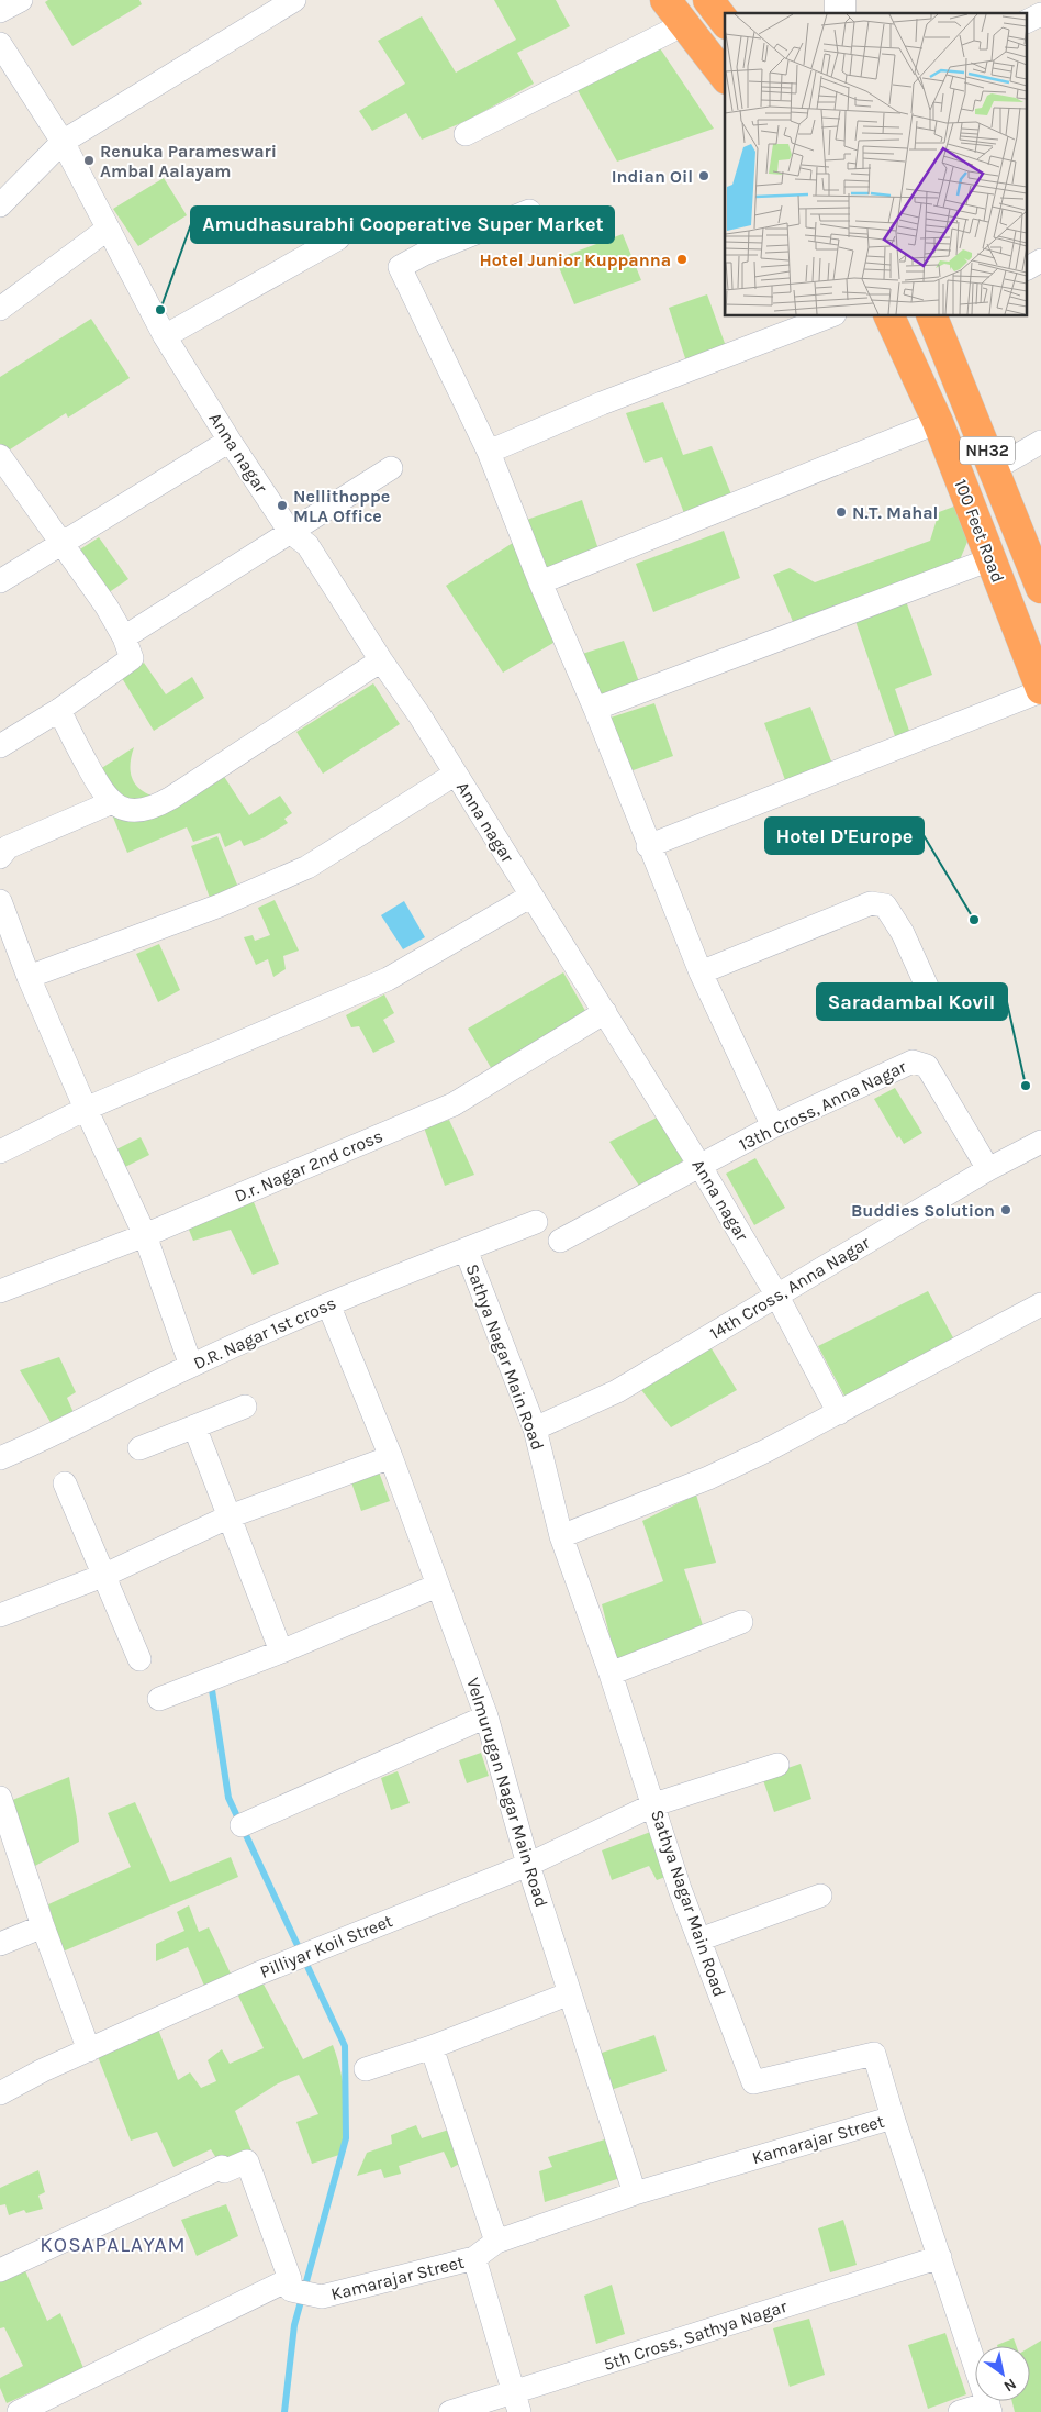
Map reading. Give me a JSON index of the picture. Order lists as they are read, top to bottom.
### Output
{
  "streets": {
    "highway": ["NH32", "100 Feet Road"],
    "street": [
      "Anna nagar",
      "13th Cross, Anna Nagar",
      "D.r. Nagar 2nd cross",
      "14th Cross, Anna Nagar",
      "D.R. Nagar 1st cross",
      "Sathya Nagar Main Road",
      "Velmurugan Nagar Main Road",
      "Pilliyar Koil Street",
      "Kamarajar Street",
      "5th Cross, Sathya Nagar"
    ]
  },
  "crossings": [
    ["Anna nagar", "13th Cross, Anna Nagar"],
    ["Anna nagar", "D.r. Nagar 2nd cross"],
    ["Anna nagar", "14th Cross, Anna Nagar"],
    ["13th Cross, Anna Nagar", "14th Cross, Anna Nagar"],
    ["14th Cross, Anna Nagar", "Sathya Nagar Main Road"],
    ["D.R. Nagar 1st cross", "Sathya Nagar Main Road"],
    ["D.R. Nagar 1st cross", "Velmurugan Nagar Main Road"],
    ["Sathya Nagar Main Road", "Pilliyar Koil Street"],
    ["Sathya Nagar Main Road", "Kamarajar Street"],
    ["Sathya Nagar Main Road", "5th Cross, Sathya Nagar"],
    ["Velmurugan Nagar Main Road", "Pilliyar Koil Street"],
    ["Velmurugan Nagar Main Road", "Kamarajar Street"]
  ],
  "districts": ["KOSAPALAYAM"],
  "places": [
    "Renuka Parameswari Ambal Aalayam",
    "Indian Oil",
    "Hotel Junior Kuppanna",
    "Amudhasurabhi Cooperative Super Market",
    "Nellithoppe MLA Office",
    "N.T. Mahal",
    "Hotel D'Europe",
    "Saradambal Kovil",
    "Buddies Solution"
  ],
  "north": "bottom right"
}
